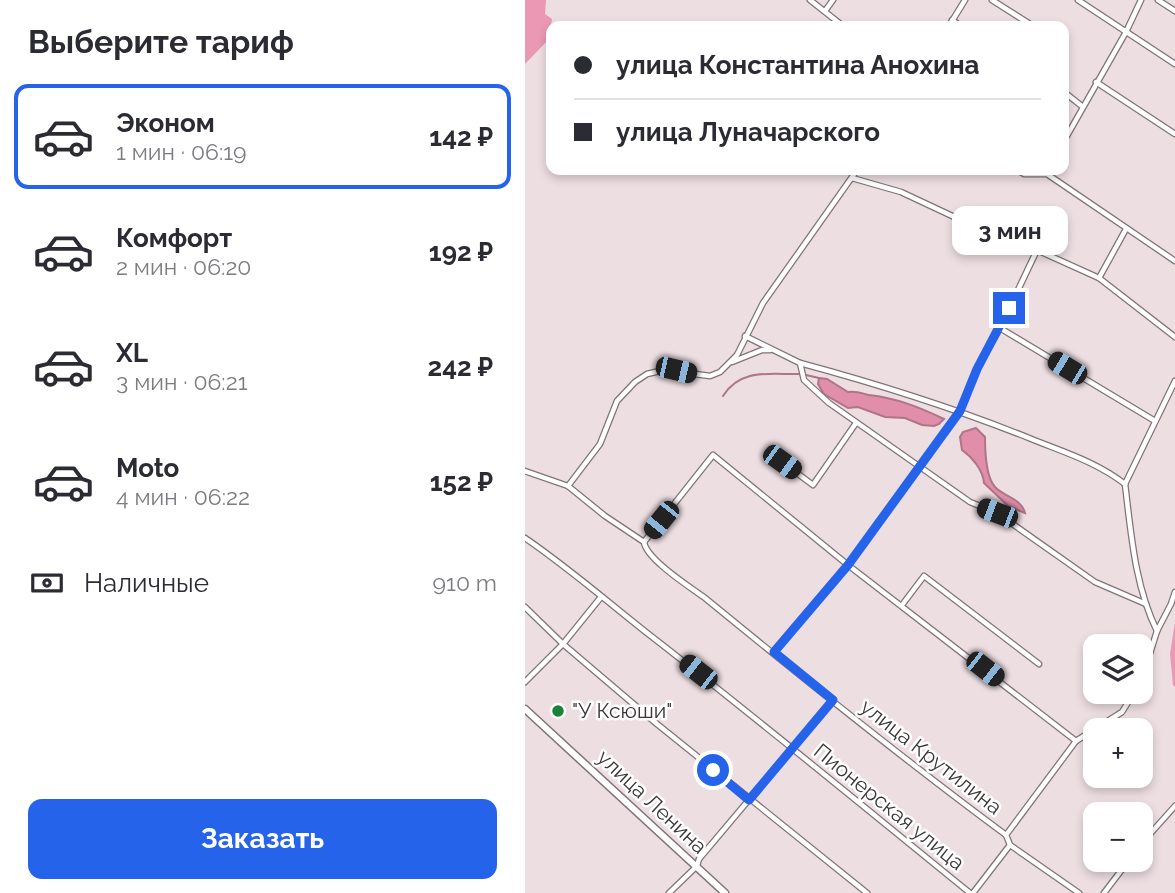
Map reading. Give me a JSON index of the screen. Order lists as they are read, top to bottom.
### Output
{
  "streets": {
    "main road": ["улица Ленина"],
    "street": ["улица Крутилина", "Пионерская улица"]
  },
  "places": ["\"У Ксюши\""],
  "page": {
    "heading": "Выберите тариф",
    "banner": ["улица Константина Анохина", "улица Луначарского"],
    "list": [
      {
        "name": "Эконом",
        "note": "1 мин · 06:19",
        "value": "142 ₽"
      },
      {
        "name": "Комфорт",
        "note": "2 мин · 06:20",
        "value": "192 ₽"
      },
      {
        "name": "XL",
        "note": "3 мин · 06:21",
        "value": "242 ₽"
      },
      {
        "name": "Moto",
        "note": "4 мин · 06:22",
        "value": "152 ₽"
      }
    ],
    "bubble": "3 мин",
    "pay": ["Наличные", "910 m"],
    "map_buttons": ["+", "−"],
    "buttons": "Заказать"
  }
}
